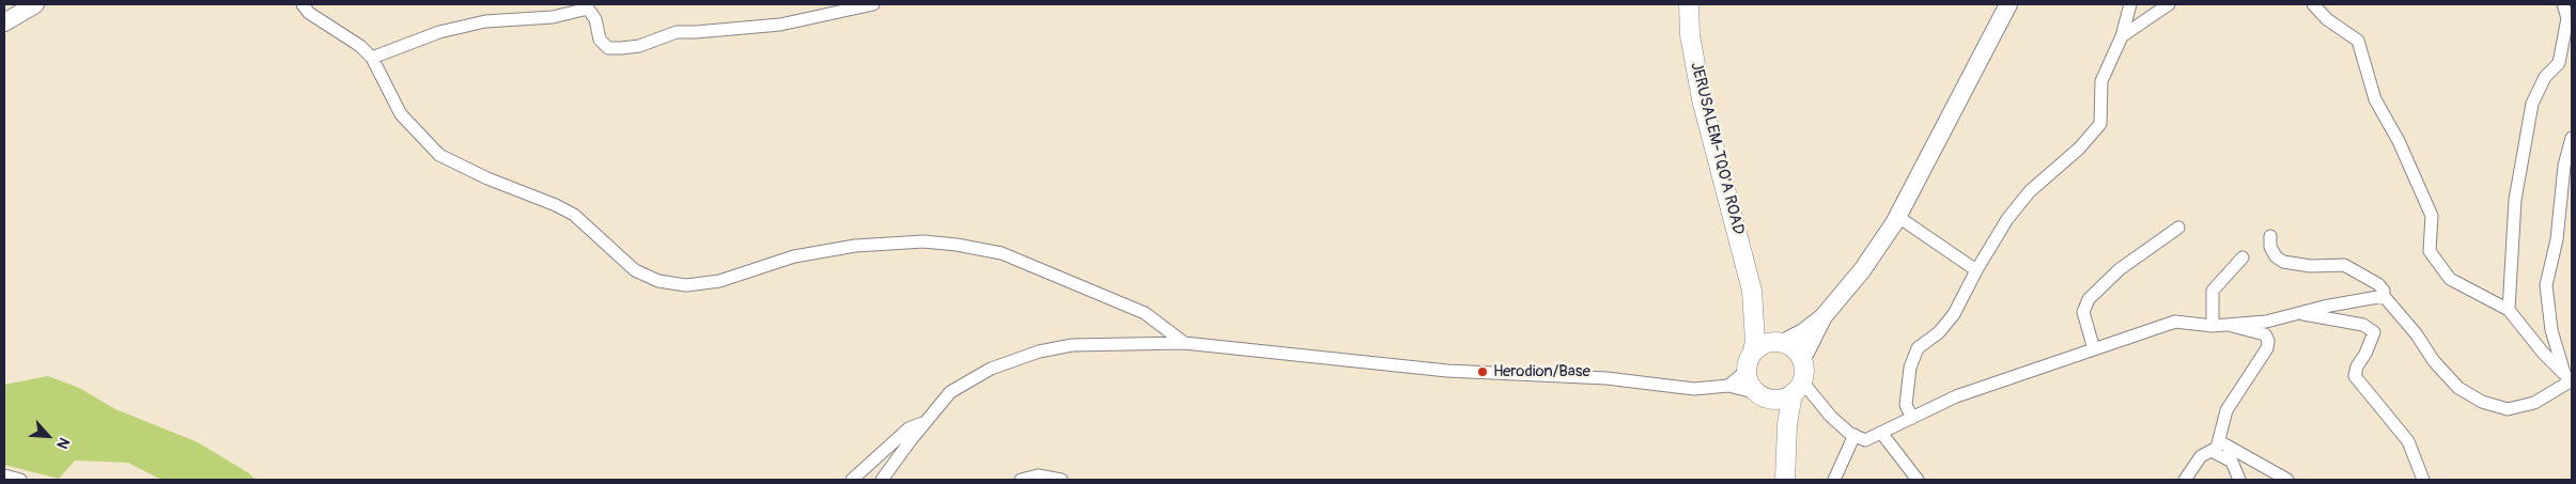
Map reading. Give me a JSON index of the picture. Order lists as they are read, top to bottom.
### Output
{
  "streets": {
    "main road": ["JERUSALEM-TQO'A ROAD"]
  },
  "places": ["Herodion/Base"],
  "north": "bottom right"
}
